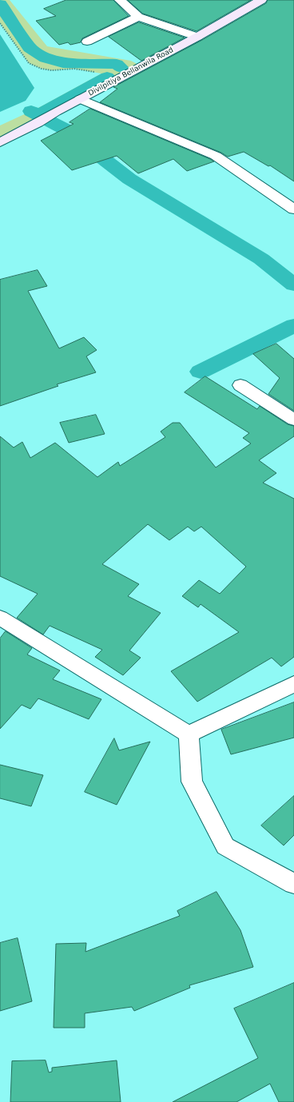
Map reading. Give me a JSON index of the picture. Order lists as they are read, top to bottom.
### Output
{
  "streets": {
    "street": ["Divilpitiya Bellanwila Road"]
  }
}
